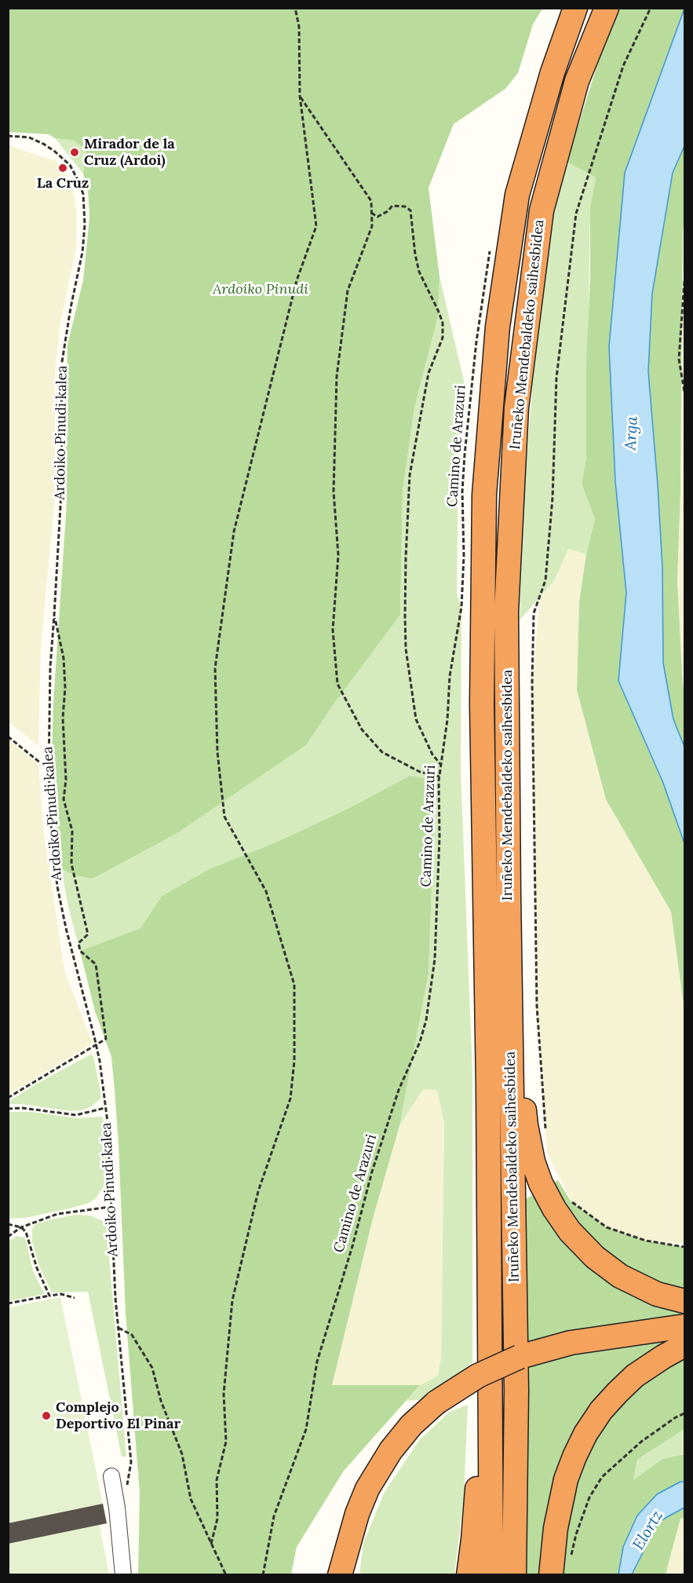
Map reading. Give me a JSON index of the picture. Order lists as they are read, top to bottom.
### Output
{
  "streets": {
    "highway": ["Iruñeko Mendebaldeko saihesbidea"],
    "path": ["Ardoiko Pinudi kalea", "Camino de Arazuri"]
  },
  "water": ["Arga", "Elortz"],
  "parks": ["Ardoiko Pinudi"],
  "places": ["Mirador de la Cruz (Ardoi)", "La Cruz", "Complejo Deportivo El Pinar"]
}
